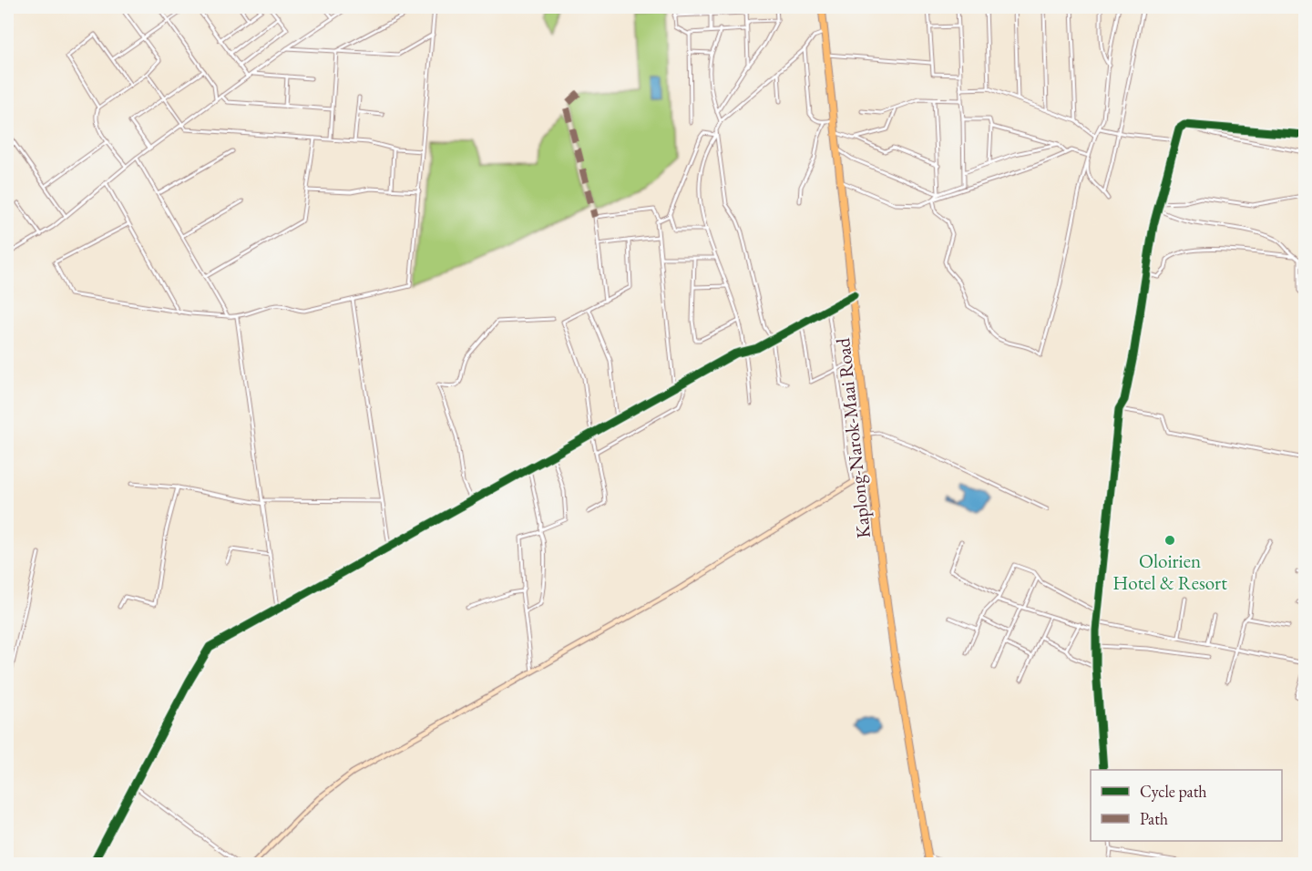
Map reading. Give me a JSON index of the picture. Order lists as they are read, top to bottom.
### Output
{
  "streets": {
    "highway": ["Kaplong-Narok-Maai Road"]
  },
  "places": ["Oloirien Hotel & Resort"],
  "legend": ["Cycle path", "Path"]
}
